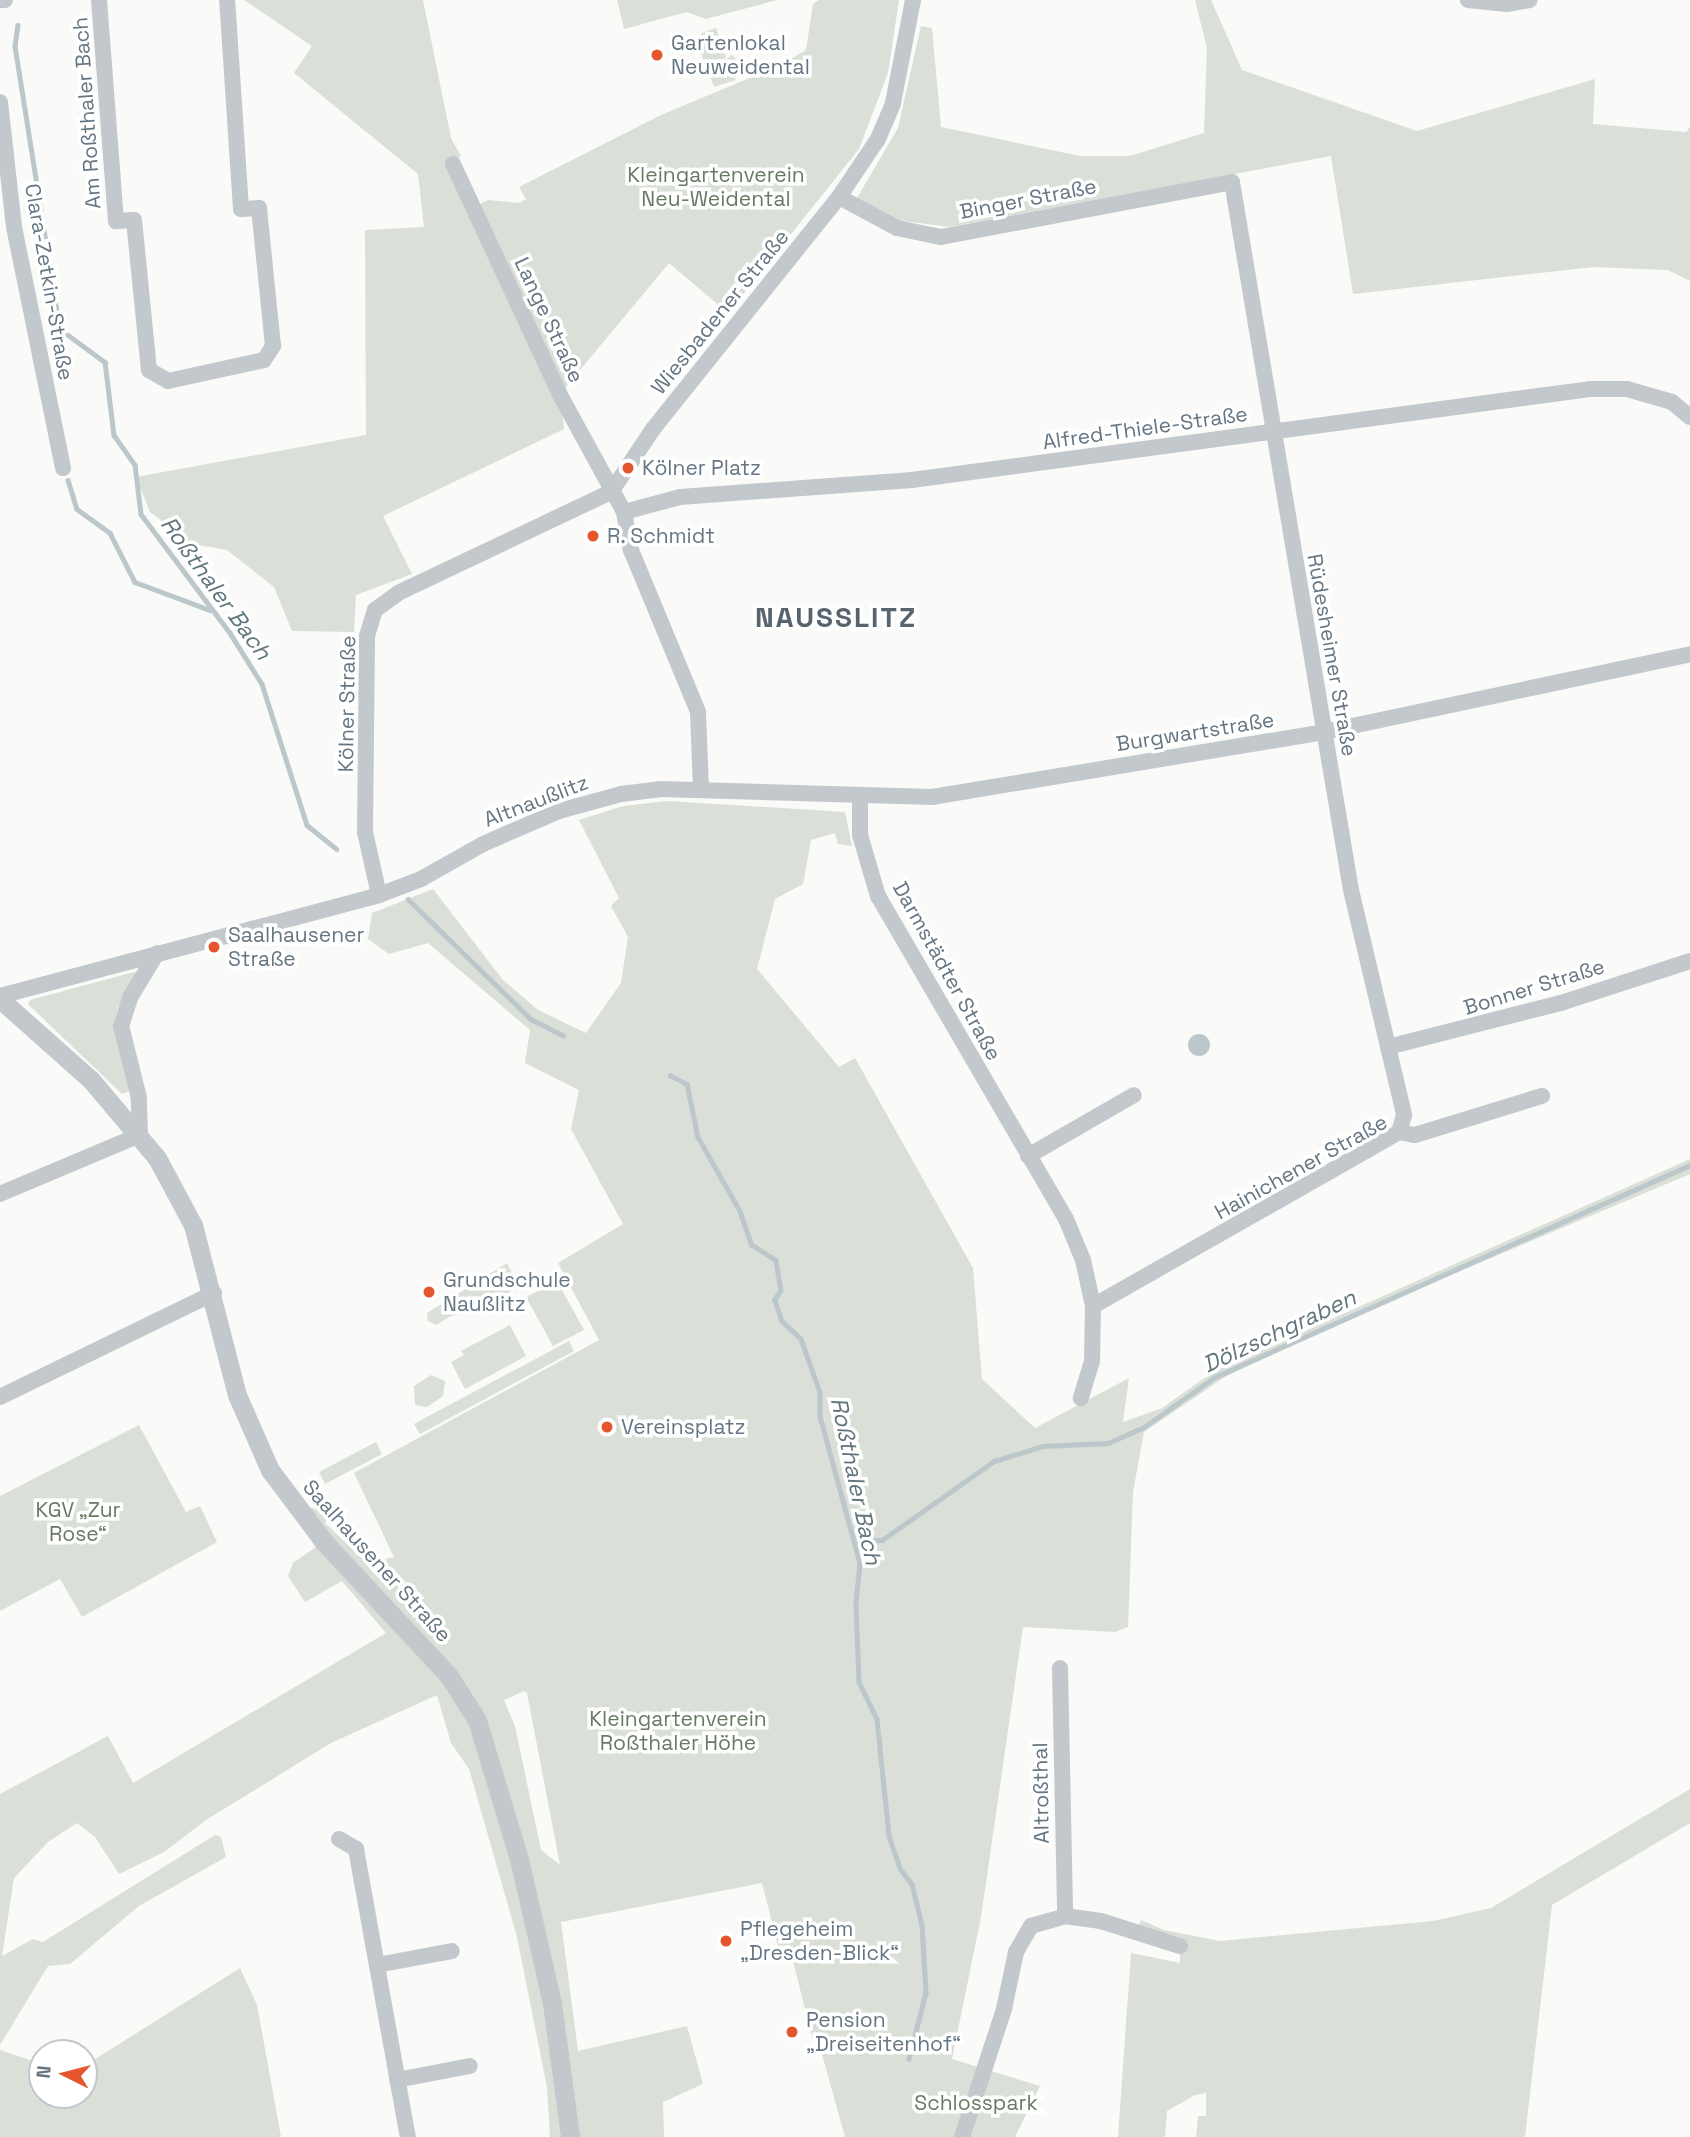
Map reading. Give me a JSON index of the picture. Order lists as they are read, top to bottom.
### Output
{
  "streets": {
    "street": [
      "Am Roßthaler Bach",
      "Binger Straße",
      "Clara-Zetkin-Straße",
      "Wiesbadener Straße",
      "Lange Straße",
      "Alfred-Thiele-Straße",
      "Rüdesheimer Straße",
      "Kölner Straße",
      "Burgwartstraße",
      "Altnaußlitz",
      "Darmstädter Straße",
      "Bonner Straße",
      "Hainichener Straße",
      "Saalhausener Straße",
      "Altroßthal"
    ]
  },
  "crossings": [
    ["Binger Straße", "Wiesbadener Straße"],
    ["Binger Straße", "Rüdesheimer Straße"],
    ["Wiesbadener Straße", "Lange Straße"],
    ["Wiesbadener Straße", "Kölner Straße"],
    ["Lange Straße", "Kölner Straße"],
    ["Alfred-Thiele-Straße", "Rüdesheimer Straße"],
    ["Rüdesheimer Straße", "Burgwartstraße"],
    ["Rüdesheimer Straße", "Bonner Straße"],
    ["Rüdesheimer Straße", "Hainichener Straße"],
    ["Kölner Straße", "Altnaußlitz"],
    ["Burgwartstraße", "Altnaußlitz"],
    ["Burgwartstraße", "Darmstädter Straße"],
    ["Altnaußlitz", "Saalhausener Straße"],
    ["Darmstädter Straße", "Hainichener Straße"]
  ],
  "districts": ["NAUSSLITZ"],
  "water": ["Roßthaler Bach", "Dölzschgraben"],
  "parks": [
    "Kleingartenverein Neu-Weidental",
    "KGV „Zur Rose“",
    "Kleingartenverein Roßthaler Höhe",
    "Schlosspark"
  ],
  "places": [
    "Gartenlokal Neuweidental",
    "Kölner Platz",
    "R. Schmidt",
    "Saalhausener Straße",
    "Grundschule Naußlitz",
    "Vereinsplatz",
    "Pflegeheim „Dresden-Blick“",
    "Pension „Dreiseitenhof“"
  ],
  "north": "left"
}
